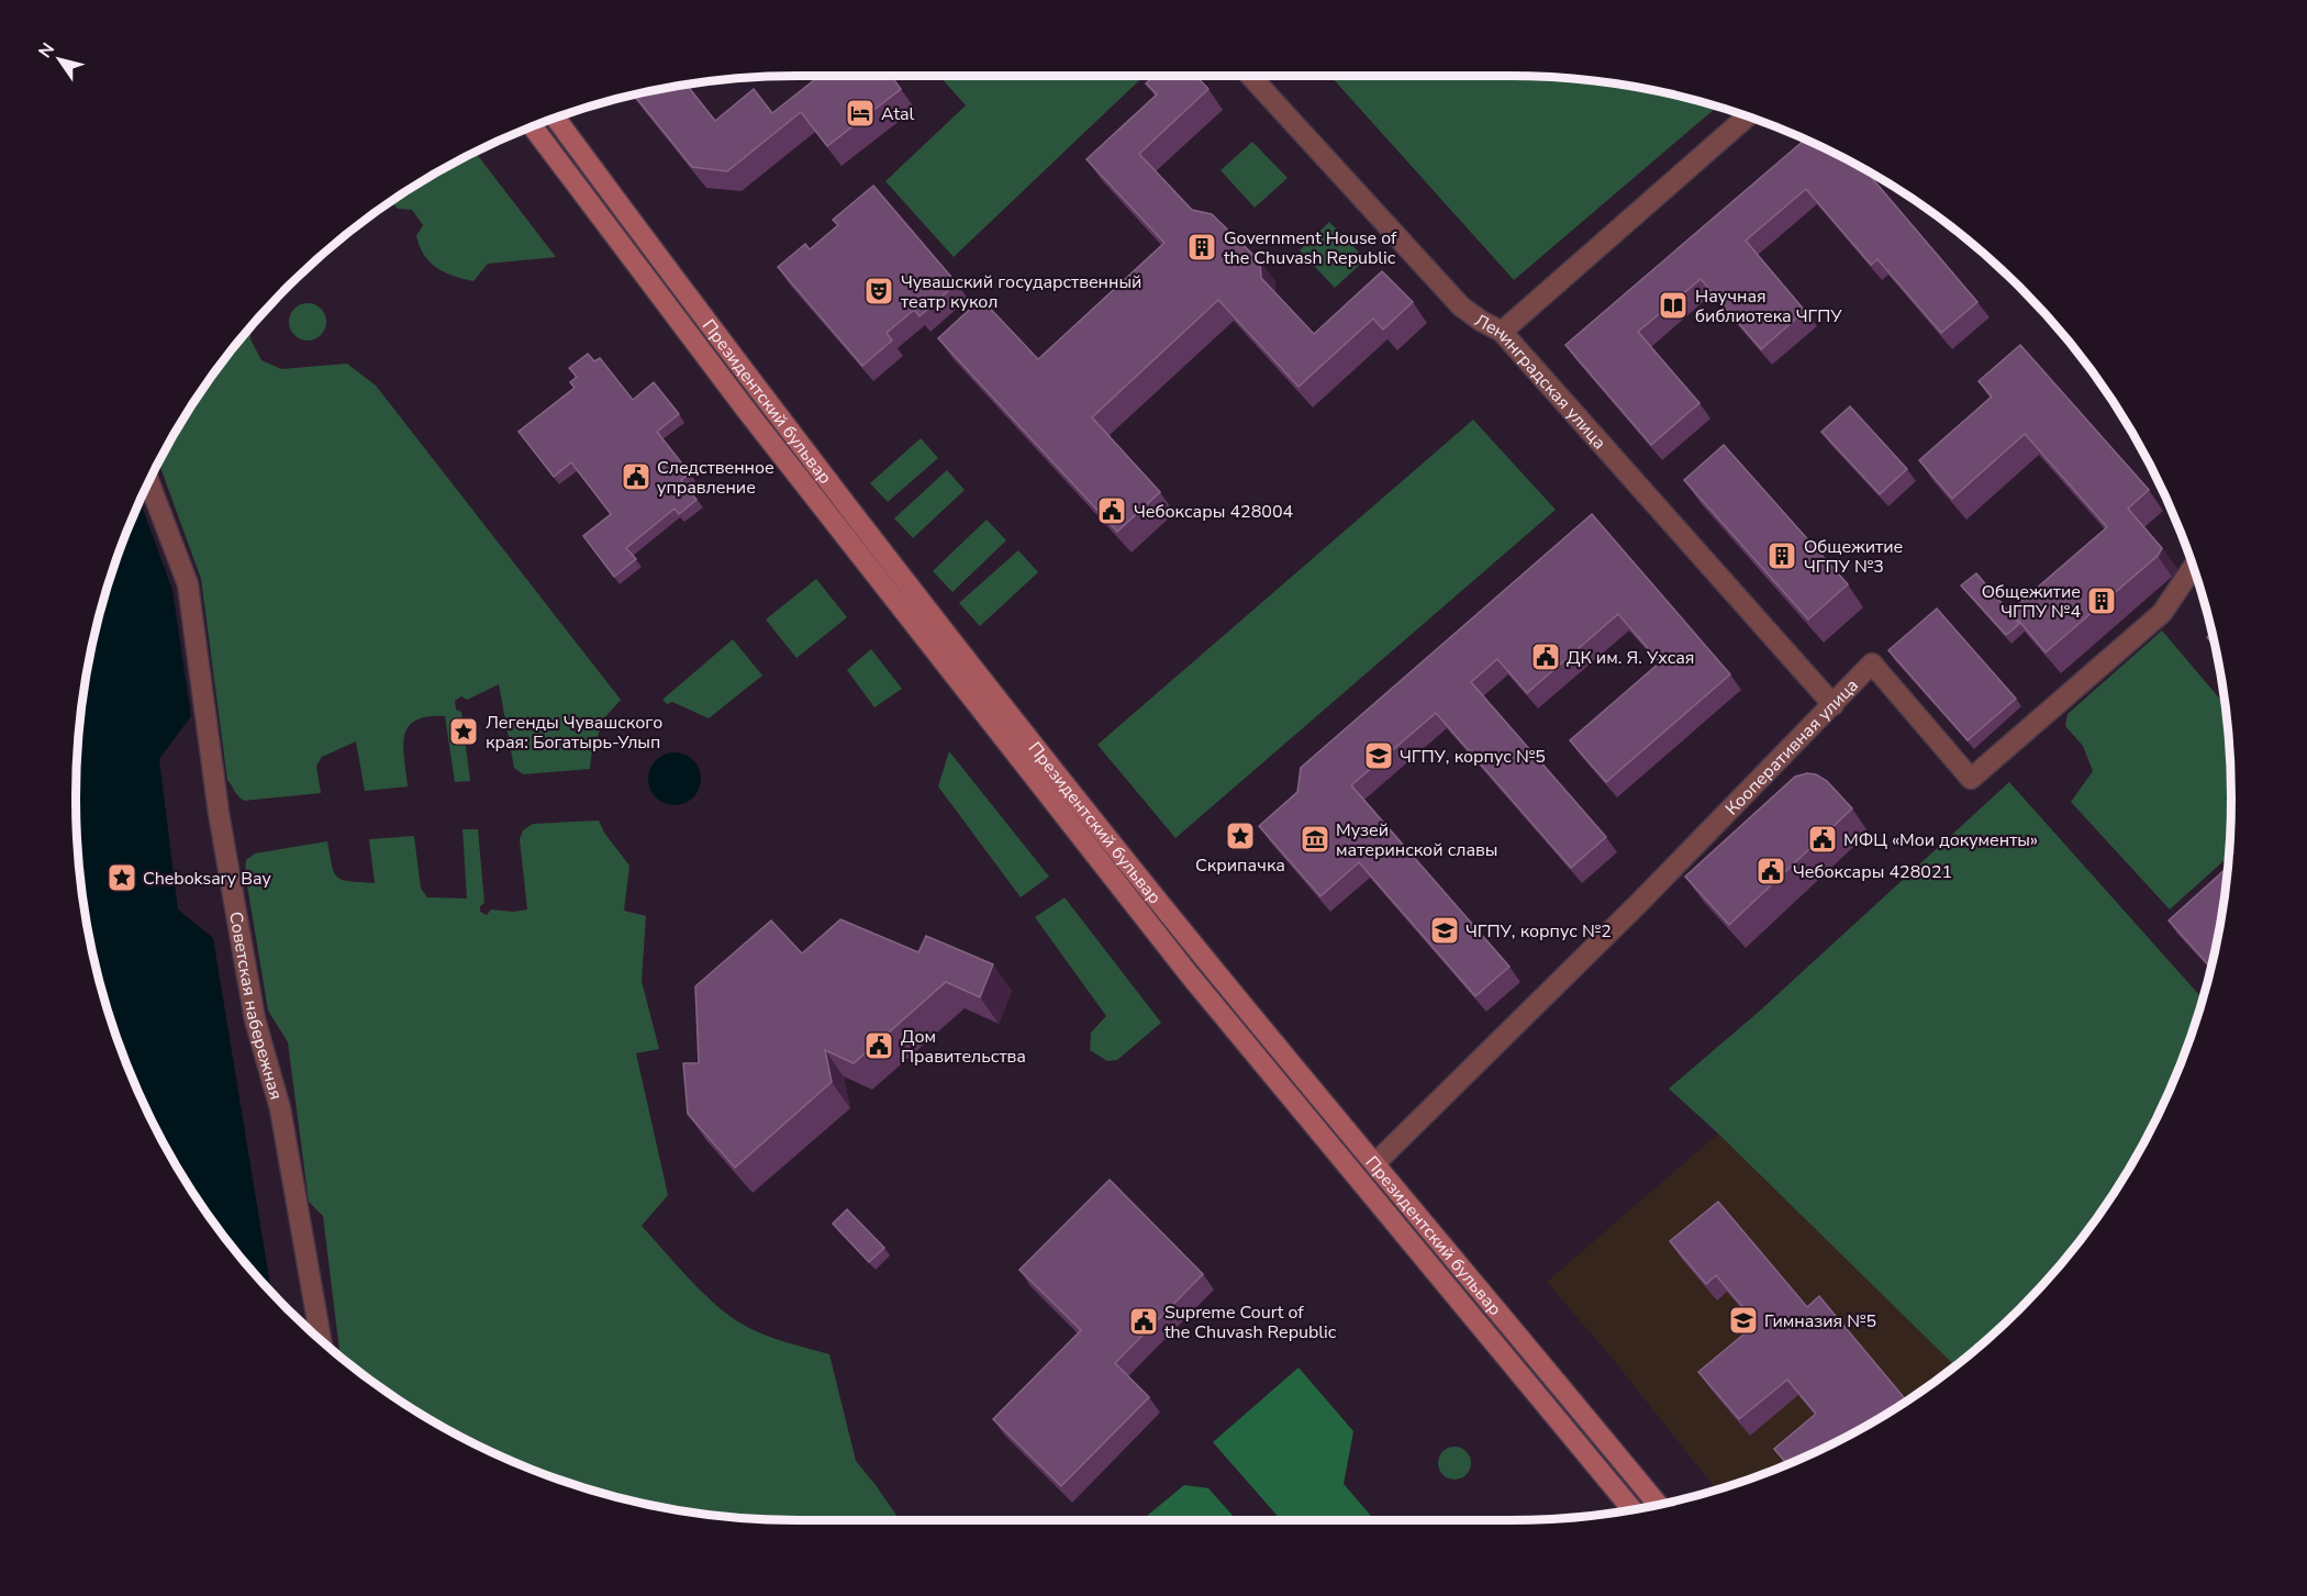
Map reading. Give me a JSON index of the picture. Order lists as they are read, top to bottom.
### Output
{
  "streets": {
    "main road": ["Президентский бульвар"],
    "street": ["Ленинградская улица", "Кооперативная улица", "Советская набережная"]
  },
  "crossings": [
    ["Ленинградская улица", "Кооперативная улица"],
    ["Президентский бульвар", "Кооперативная улица"]
  ],
  "places": {
    "hotel": ["Atal"],
    "building": ["Government House of the Chuvash Republic", "Общежитие ЧГПУ №3", "Общежитие ЧГПУ №4"],
    "theatre": ["Чувашский государственный театр кукол"],
    "library": ["Научная библиотека ЧГПУ"],
    "public building": [
      "Следственное управление",
      "Чебоксары 428004",
      "ДК им. Я. Ухсая",
      "МФЦ «Мои документы»",
      "Чебоксары 428021",
      "Дом Правительства",
      "Supreme Court of the Chuvash Republic"
    ],
    "place": ["Легенды Чувашского края: Богатырь-Улып", "Скрипачка", "Cheboksary Bay"],
    "school or university": ["ЧГПУ, корпус №5", "ЧГПУ, корпус №2", "Гимназия №5"],
    "museum": ["Музей материнской славы"]
  },
  "north": "top left"
}
